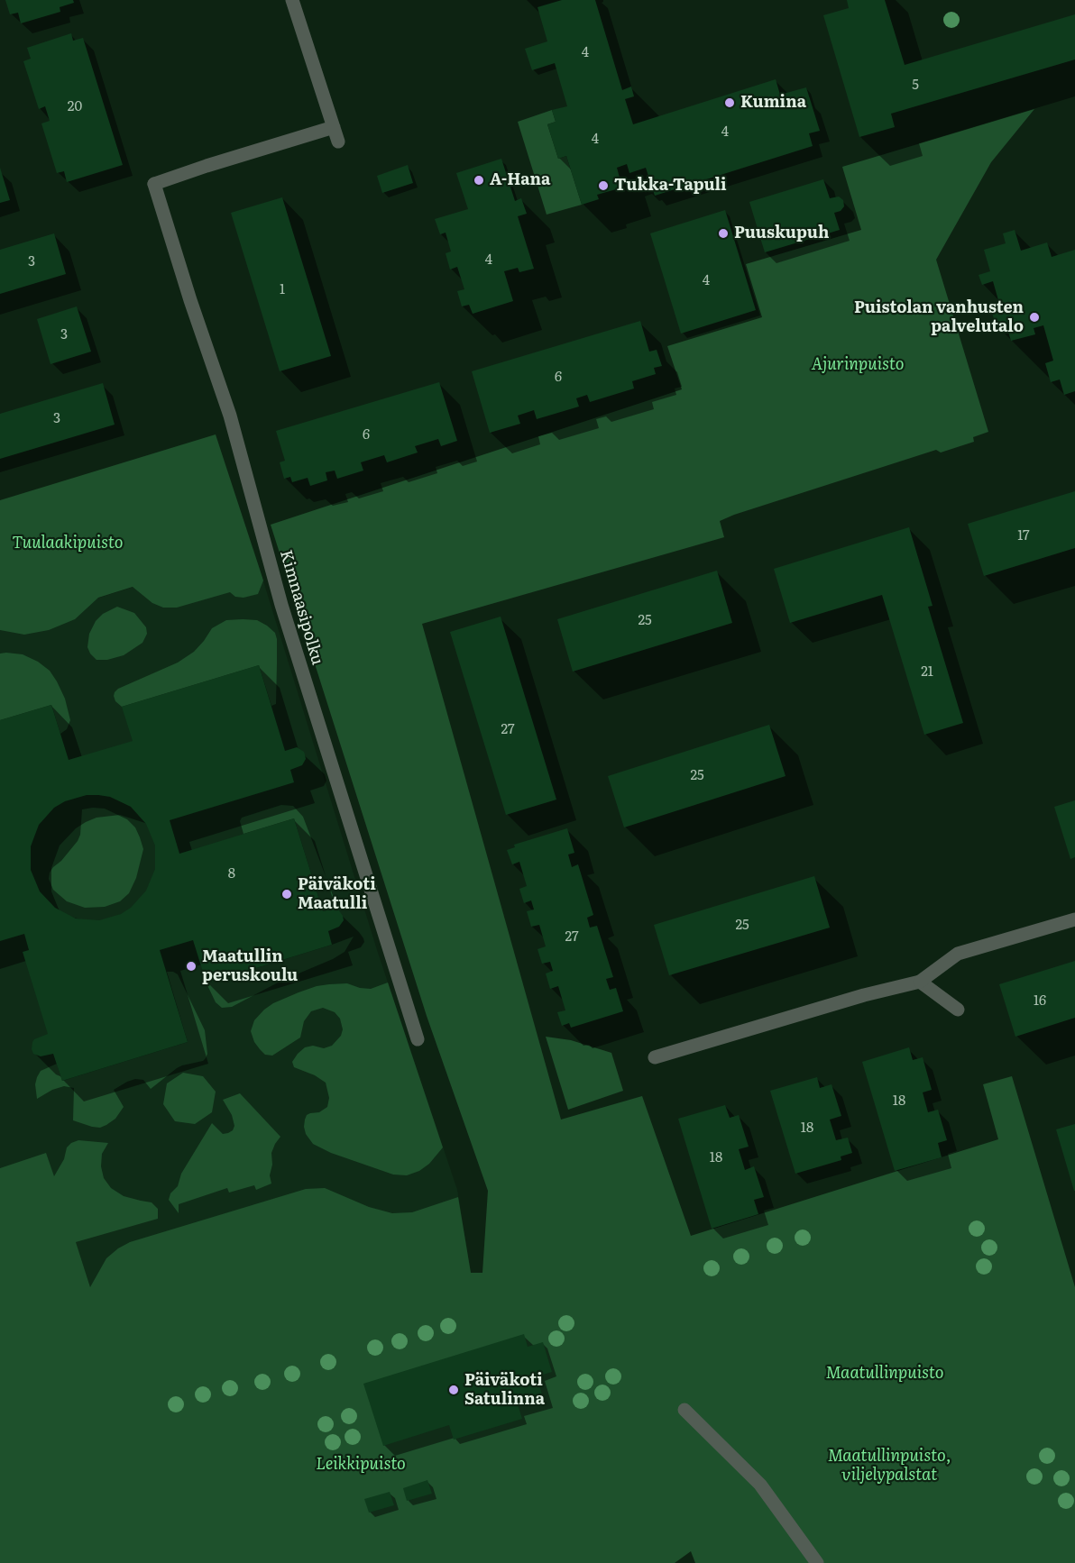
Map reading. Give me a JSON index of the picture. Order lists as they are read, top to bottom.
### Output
{
  "streets": {
    "street": ["Kimnaasipolku"]
  },
  "parks": [
    "Ajurinpuisto",
    "Tuulaakipuisto",
    "Maatullinpuisto",
    "Maatullinpuisto, viljelypalstat",
    "Leikkipuisto"
  ],
  "places": [
    "Kumina",
    "A-Hana",
    "Tukka-Tapuli",
    "Puuskupuh",
    "Puistolan vanhusten palvelutalo",
    "Päiväkoti Maatulli",
    "Maatullin peruskoulu",
    "Päiväkoti Satulinna"
  ],
  "house_numbers": [
    "4",
    "5",
    "20",
    "4",
    "4",
    "4",
    "3",
    "4",
    "1",
    "3",
    "6",
    "3",
    "6",
    "17",
    "25",
    "21",
    "27",
    "25",
    "8",
    "25",
    "27",
    "16",
    "18",
    "18",
    "18"
  ]
}
